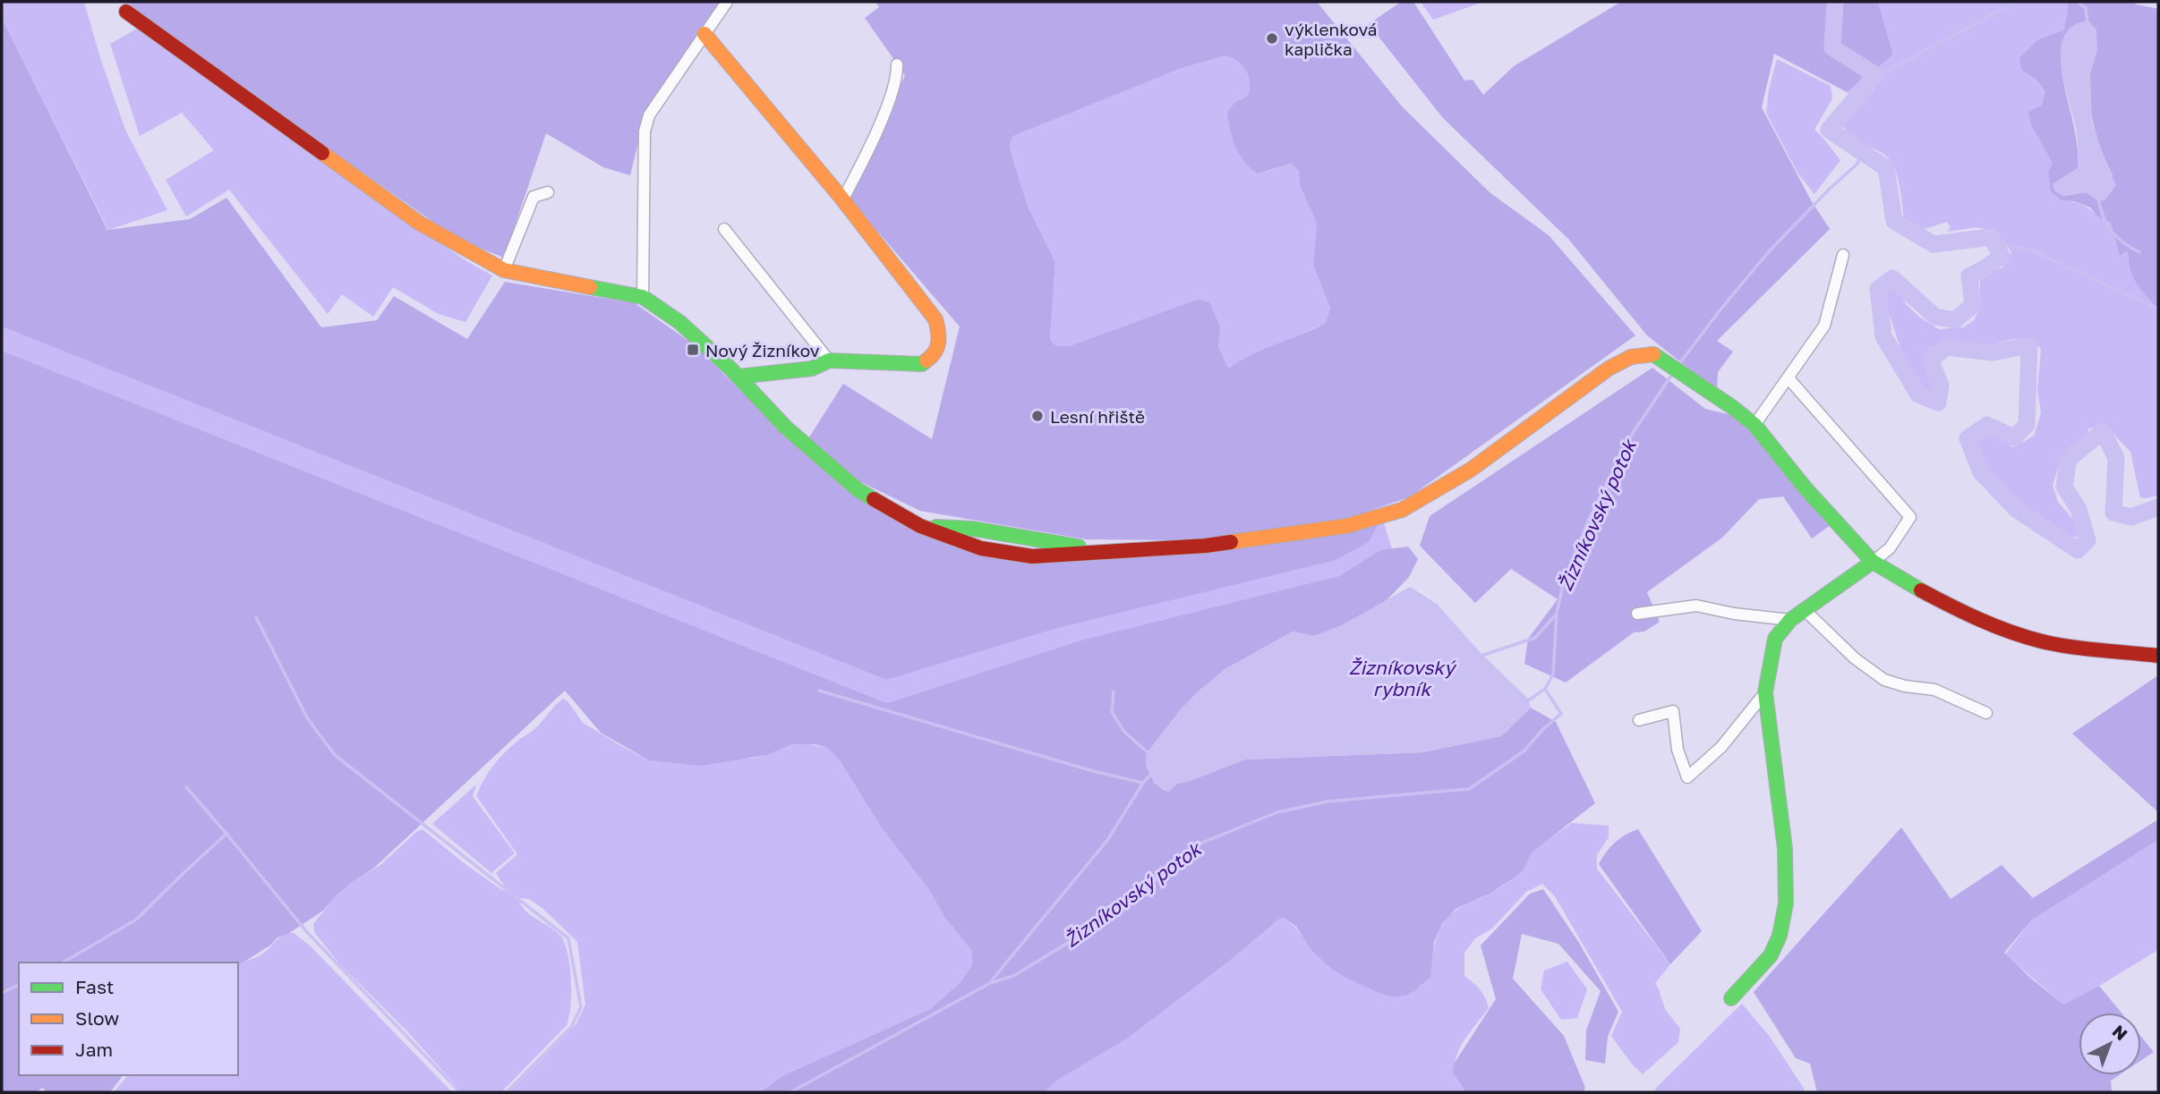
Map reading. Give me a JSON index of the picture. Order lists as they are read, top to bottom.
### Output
{
  "water": ["Žizníkovský potok", "Žizníkovský rybník"],
  "places": {
    "other": ["výklenková kaplička", "Lesní hřiště"],
    "transit": ["Nový Žizníkov"]
  },
  "legend": ["Fast", "Slow", "Jam"],
  "north": "top right"
}
